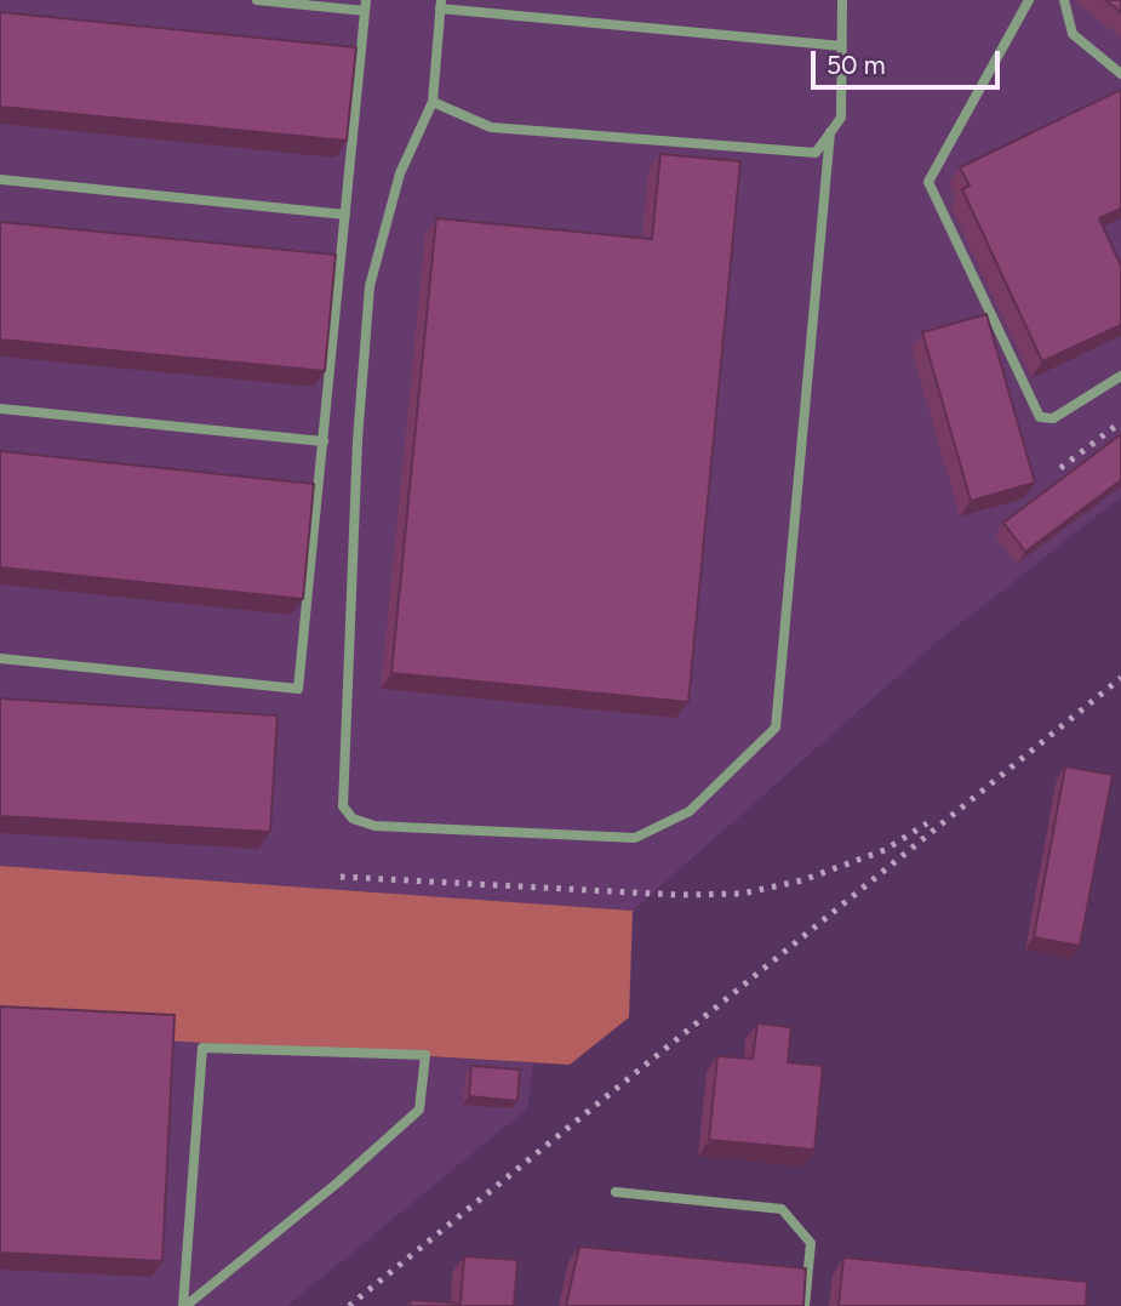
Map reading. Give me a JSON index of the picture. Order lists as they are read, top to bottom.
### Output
{
  "scale_bar": "50 m"
}
